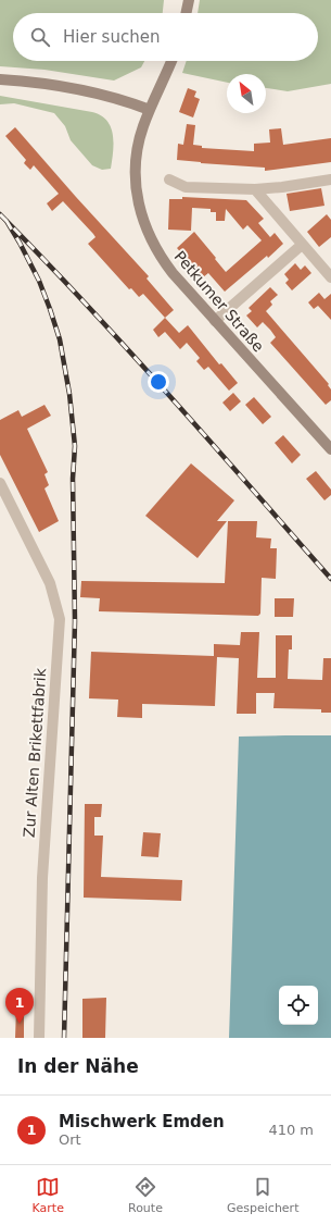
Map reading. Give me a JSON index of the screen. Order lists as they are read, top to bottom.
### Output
{
  "streets": {
    "main road": ["Petkumer Straße"],
    "street": ["Zur Alten Brikettfabrik"]
  },
  "north": "top left",
  "page": {
    "search": "Hier suchen",
    "pins": "1",
    "heading": "In der Nähe",
    "list": [
      {
        "mark": "1",
        "name": "Mischwerk Emden",
        "note": "Ort",
        "value": "410 m"
      }
    ],
    "nav": ["Karte", "Route", "Gespeichert"]
  }
}
